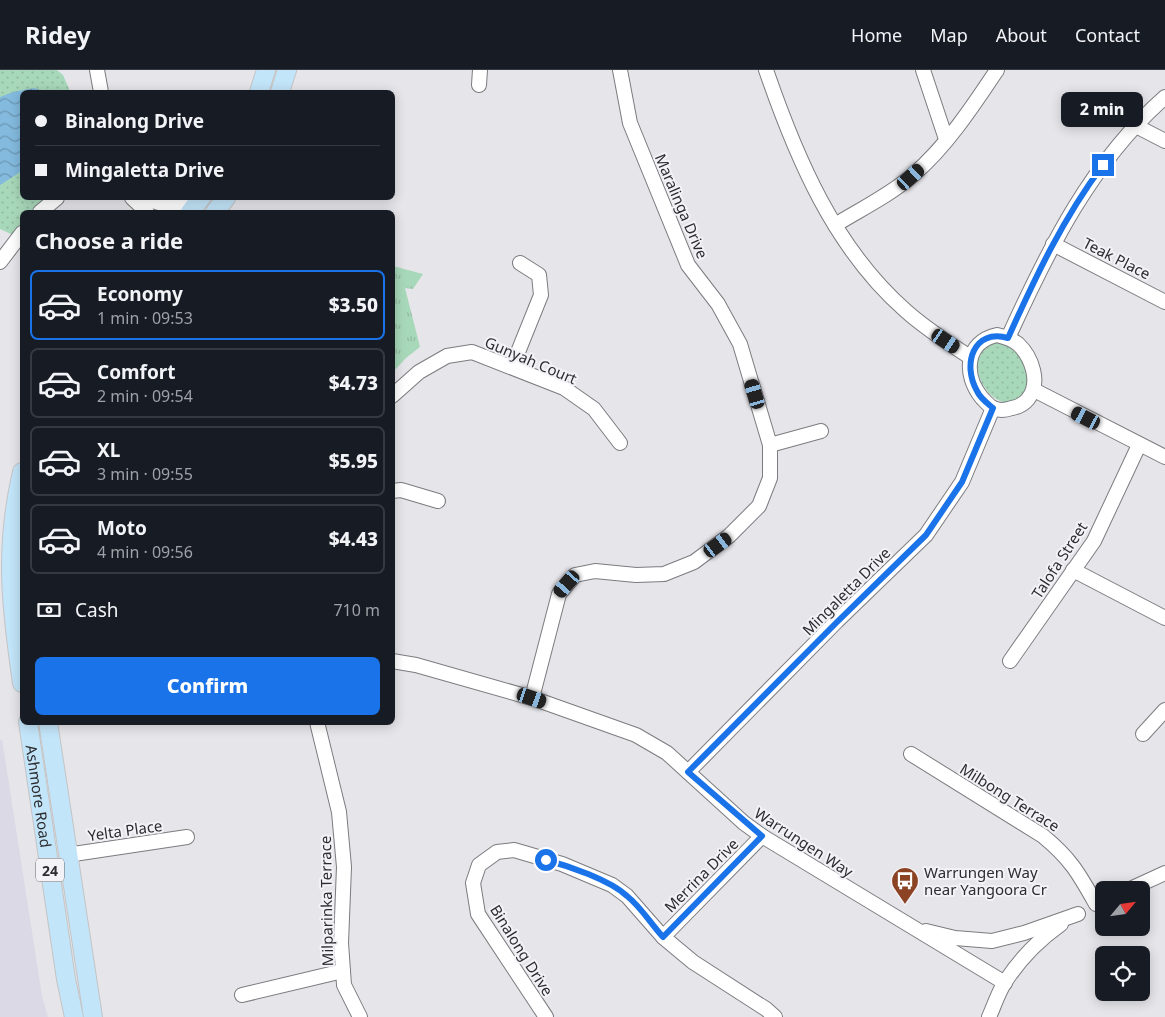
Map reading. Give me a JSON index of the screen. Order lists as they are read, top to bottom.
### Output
{
  "streets": {
    "main road": ["Ashmore Road", "24"],
    "street": [
      "Maralinga Drive",
      "Teak Place",
      "Gunyah Court",
      "Talofa Street",
      "Mingaletta Drive",
      "Milbong Terrace",
      "Yelta Place",
      "Warrungen Way",
      "Merrina Drive",
      "Milparinka Terrace",
      "Binalong Drive"
    ]
  },
  "crossings": [
    ["Maralinga Drive", "Warrungen Way"],
    ["Mingaletta Drive", "Warrungen Way"],
    ["Ashmore Road", "Yelta Place"],
    ["Warrungen Way", "Merrina Drive"],
    ["Merrina Drive", "Binalong Drive"]
  ],
  "places": {
    "bus stop": ["Warrungen Way near Yangoora Cr"]
  },
  "north": "top right",
  "page": {
    "header": "Ridey",
    "nav": [
      "Home",
      "Map",
      "About",
      "Contact"
    ],
    "banner": ["Binalong Drive", "Mingaletta Drive"],
    "bubble": "2 min",
    "heading": "Choose a ride",
    "list": [
      {
        "name": "Economy",
        "note": "1 min · 09:53",
        "value": "$3.50"
      },
      {
        "name": "Comfort",
        "note": "2 min · 09:54",
        "value": "$4.73"
      },
      {
        "name": "XL",
        "note": "3 min · 09:55",
        "value": "$5.95"
      },
      {
        "name": "Moto",
        "note": "4 min · 09:56",
        "value": "$4.43"
      }
    ],
    "pay": ["Cash", "710 m"],
    "buttons": "Confirm"
  }
}
